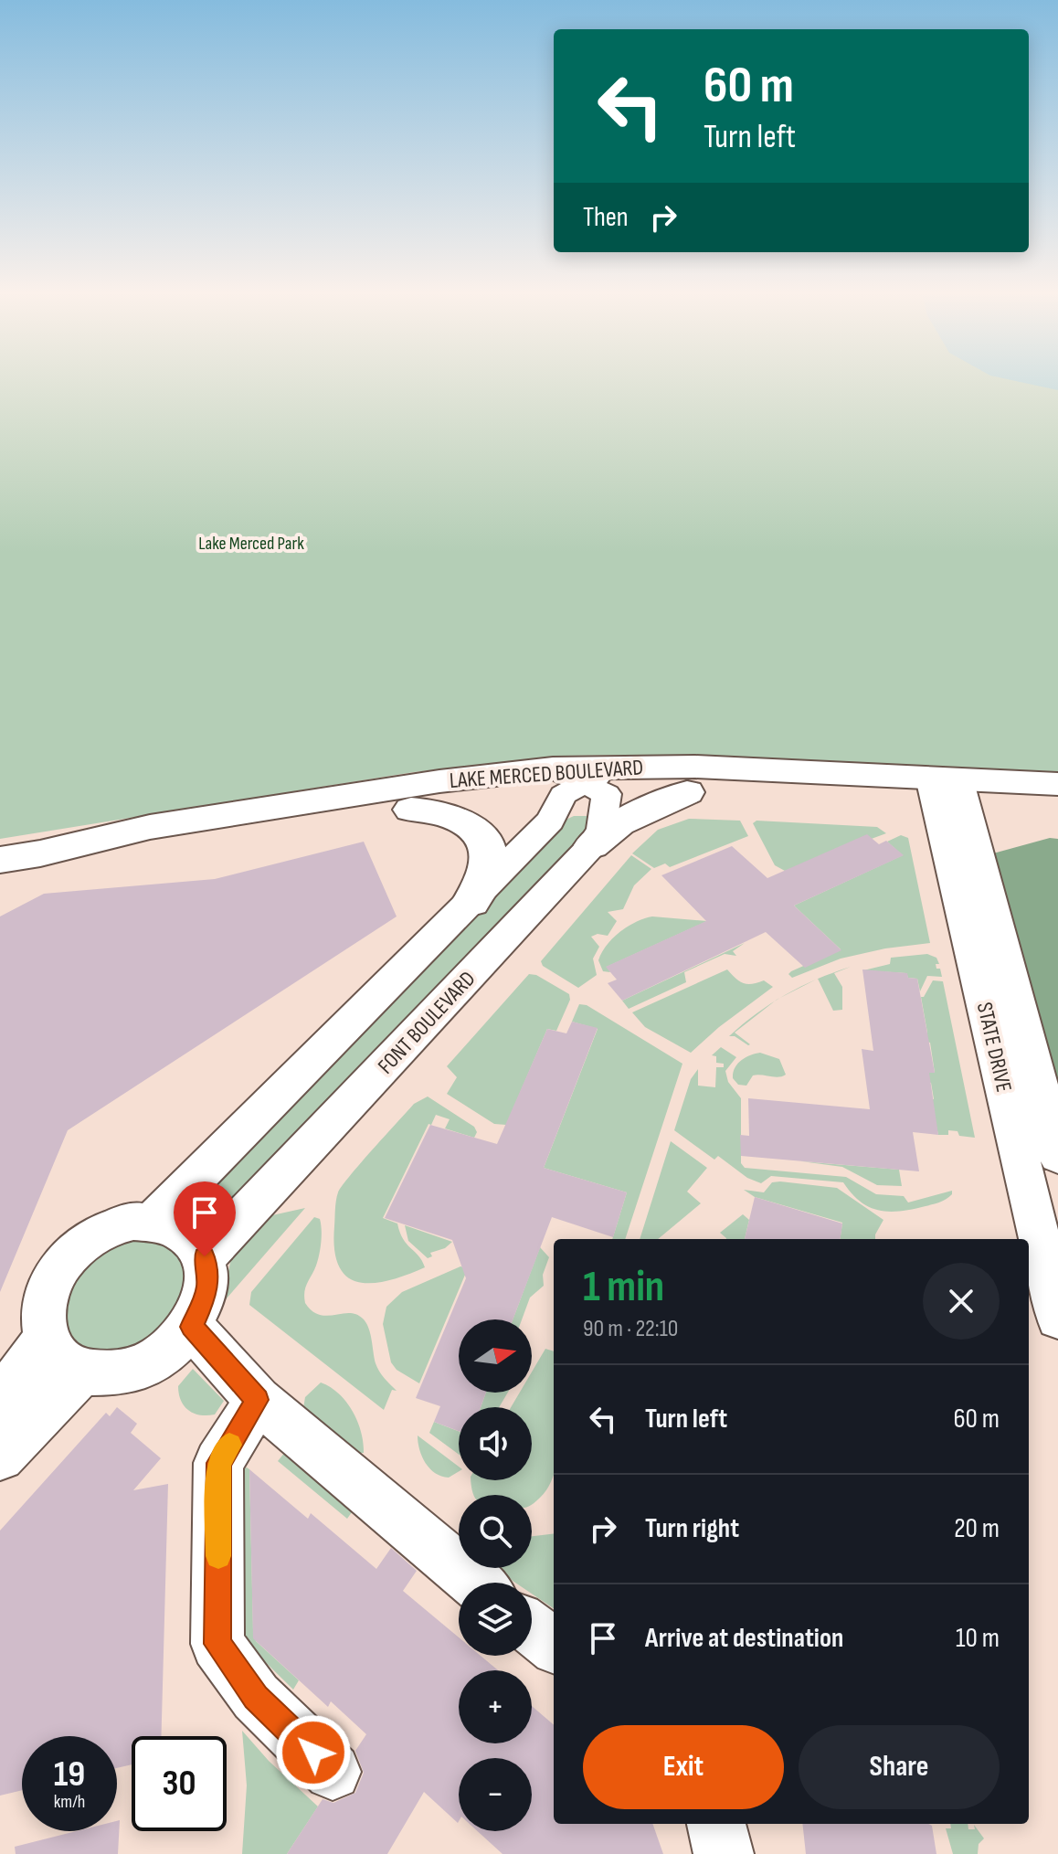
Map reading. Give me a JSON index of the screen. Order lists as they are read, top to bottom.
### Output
{
  "streets": {
    "main road": ["LAKE MERCED BOULEVARD"],
    "street": ["FONT BOULEVARD", "STATE DRIVE"]
  },
  "crossings": [
    ["LAKE MERCED BOULEVARD", "FONT BOULEVARD"],
    ["LAKE MERCED BOULEVARD", "STATE DRIVE"]
  ],
  "parks": ["Lake Merced Park"],
  "north": "right",
  "page": {
    "turn": ["60 m", "Turn left"],
    "then": "Then",
    "heading": ["1 min", "90 m · 22:10"],
    "map_buttons": ["+", "−"],
    "list": [
      {
        "name": "Turn left",
        "value": "60 m"
      },
      {
        "name": "Turn right",
        "value": "20 m"
      },
      {
        "name": "Arrive at destination",
        "value": "10 m"
      }
    ],
    "buttons": ["Exit", "Share"],
    "speed": "19 km/h",
    "limit": "30"
  }
}
